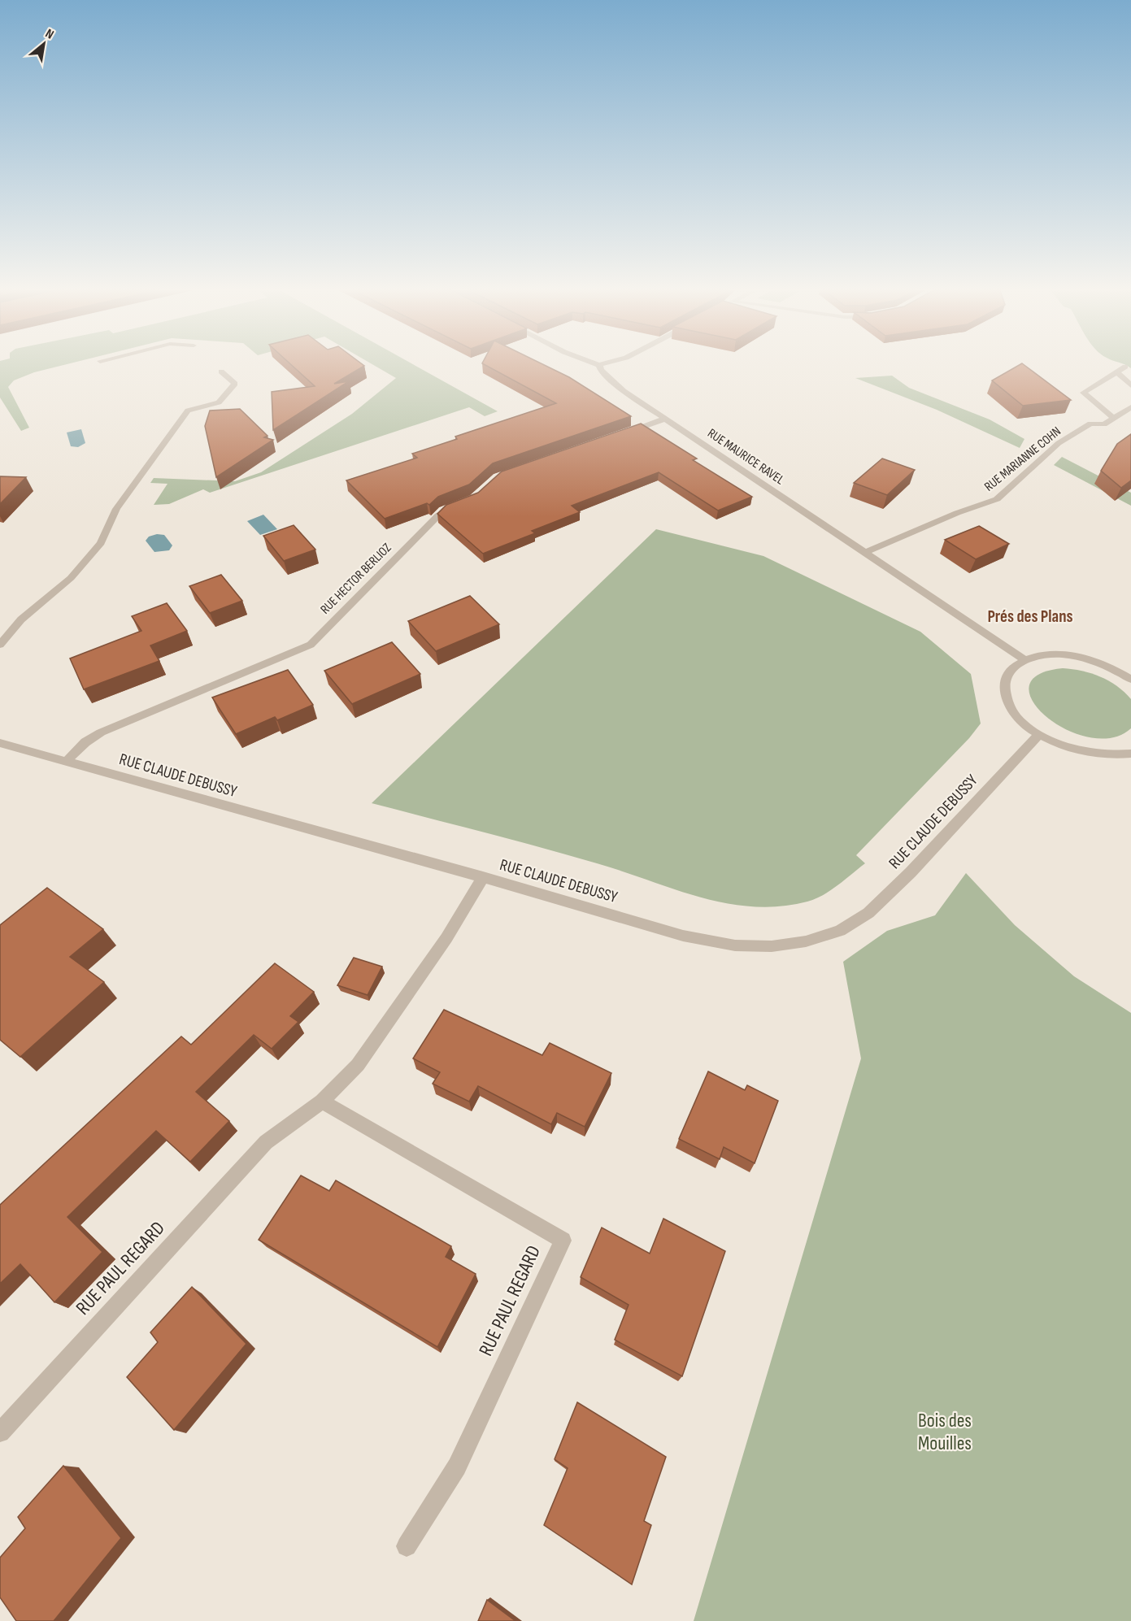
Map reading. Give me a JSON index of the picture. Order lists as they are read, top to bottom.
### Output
{
  "streets": {
    "street": [
      "RUE MAURICE RAVEL",
      "RUE MARIANNE COHN",
      "RUE HECTOR BERLIOZ",
      "RUE CLAUDE DEBUSSY",
      "RUE PAUL REGARD"
    ]
  },
  "crossings": [
    ["RUE MAURICE RAVEL", "RUE MARIANNE COHN"],
    ["RUE HECTOR BERLIOZ", "RUE CLAUDE DEBUSSY"],
    ["RUE CLAUDE DEBUSSY", "RUE PAUL REGARD"]
  ],
  "districts": ["Prés des Plans"],
  "parks": ["Bois des Mouilles"],
  "north": "top right"
}
